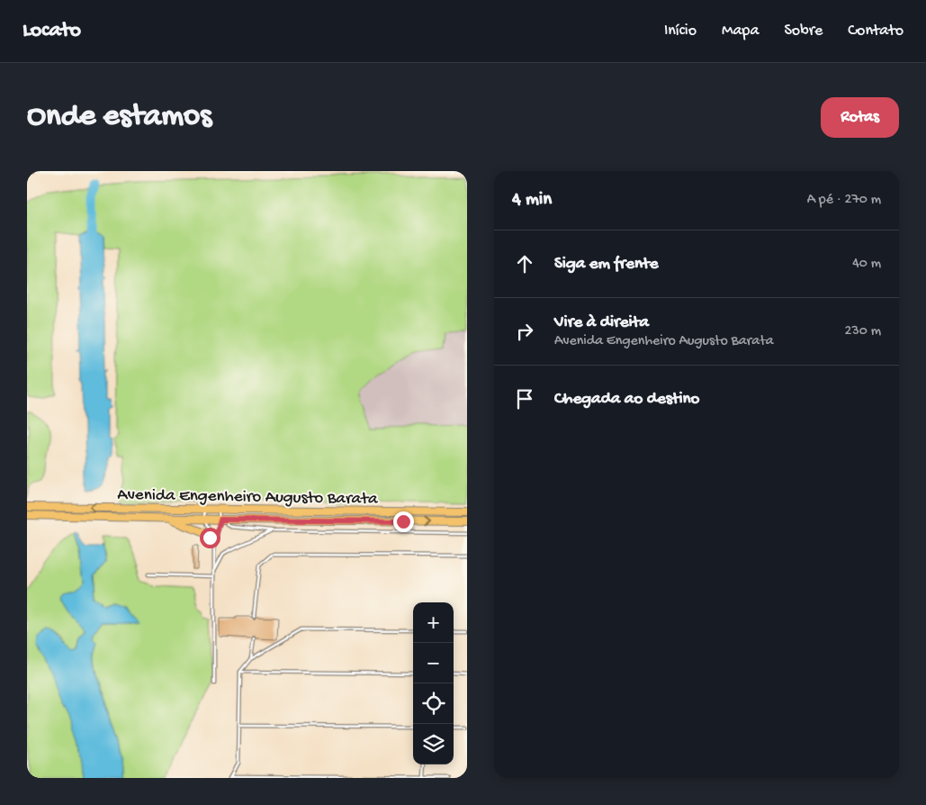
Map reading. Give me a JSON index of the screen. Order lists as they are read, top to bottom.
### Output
{
  "streets": {
    "main road": ["Avenida Engenheiro Augusto Barata"]
  },
  "page": {
    "header": "Locato",
    "nav": [
      "Início",
      "Mapa",
      "Sobre",
      "Contato"
    ],
    "buttons": "Rotas",
    "title": "Onde estamos",
    "heading": ["4 min", "A pé · 270 m"],
    "list": [
      ["Siga em frente", "40 m"],
      ["Vire à direita", "Avenida Engenheiro Augusto Barata", "230 m"],
      "Chegada ao destino"
    ],
    "map_buttons": ["+", "−"]
  }
}
